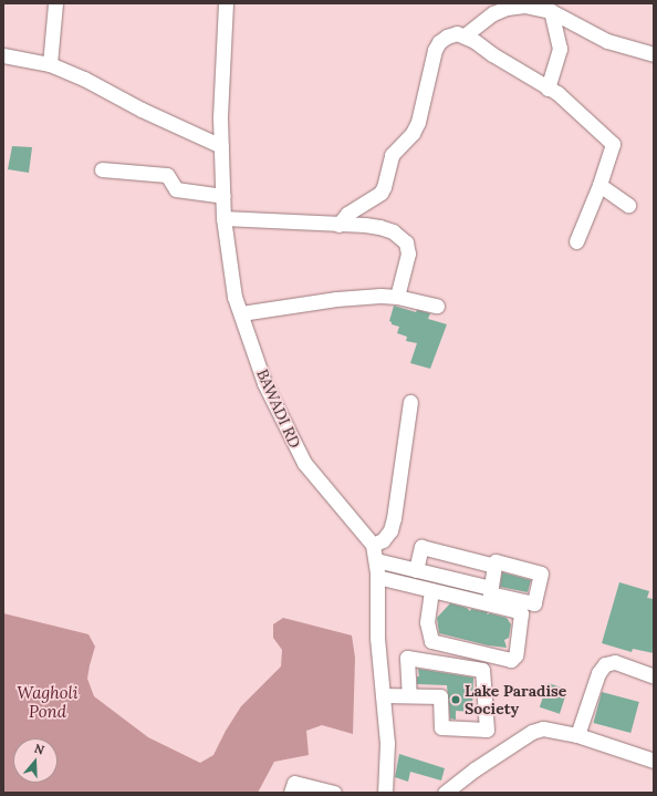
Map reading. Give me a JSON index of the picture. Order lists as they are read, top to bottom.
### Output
{
  "streets": {
    "street": ["BAWADI RD"]
  },
  "water": ["Wagholi Pond"],
  "places": ["Lake Paradise Society"],
  "north": "top"
}
